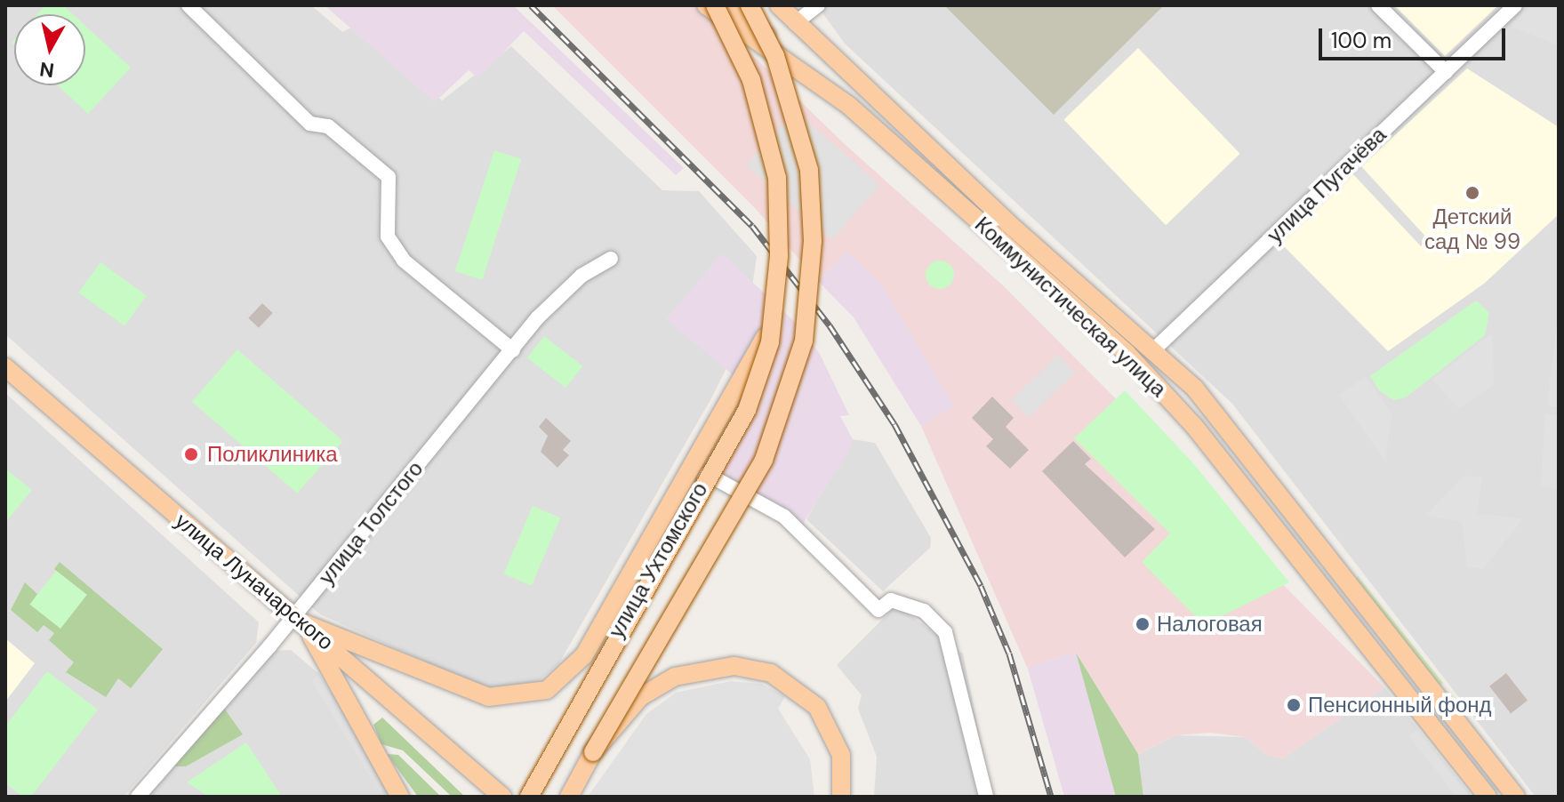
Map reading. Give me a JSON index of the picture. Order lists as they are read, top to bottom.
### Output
{
  "streets": {
    "main road": ["улица Пугачёва", "Коммунистическая улица", "улица Луначарского"],
    "street": ["улица Толстого", "улица Ухтомского"]
  },
  "crossings": [
    ["улица Пугачёва", "Коммунистическая улица"],
    ["улица Толстого", "улица Луначарского"]
  ],
  "places": [
    "Детский сад № 99",
    "Поликлиника",
    "Налоговая",
    "Пенсионный фонд"
  ],
  "scale_bar": "100 m",
  "north": "bottom"
}
